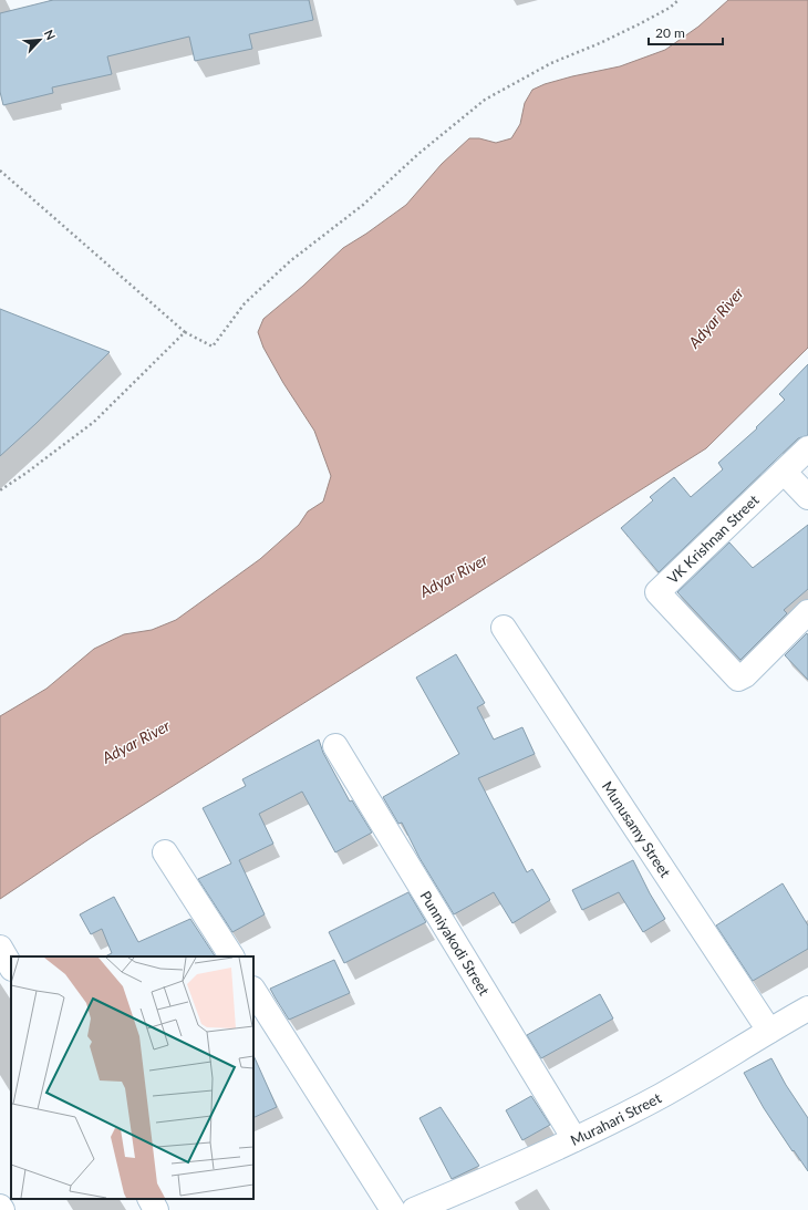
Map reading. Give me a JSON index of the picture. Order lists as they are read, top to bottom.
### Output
{
  "streets": {
    "street": [
      "VK Krishnan Street",
      "Munusamy Street",
      "Punniyakodi Street",
      "Murahari Street"
    ]
  },
  "crossings": [
    ["Munusamy Street", "Murahari Street"],
    ["Punniyakodi Street", "Murahari Street"]
  ],
  "water": ["Adyar River"],
  "scale_bar": "20 m",
  "north": "top right"
}
